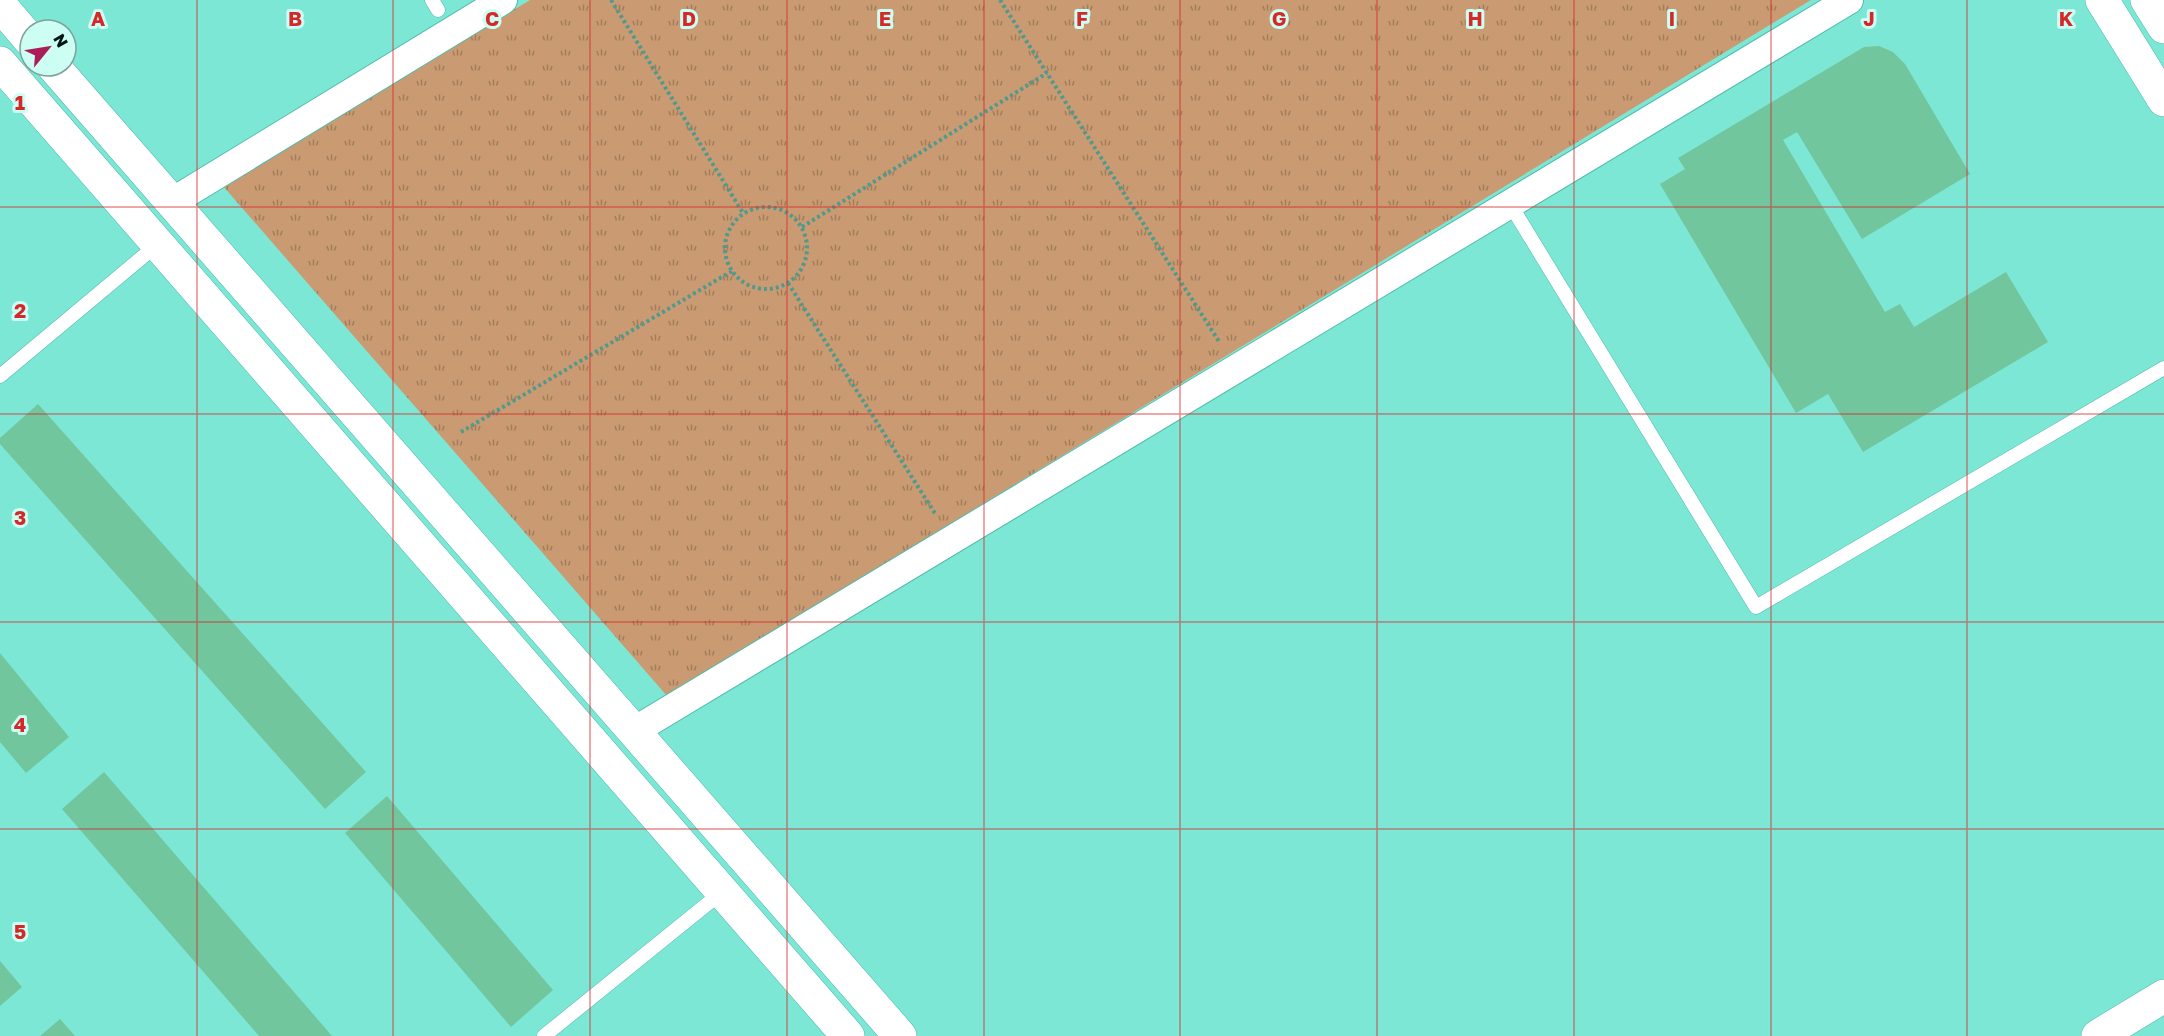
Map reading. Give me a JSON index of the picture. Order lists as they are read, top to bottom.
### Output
{
  "north": "top right",
  "grid": {
    "columns": [
      "A",
      "B",
      "C",
      "D",
      "E",
      "F",
      "G",
      "H",
      "I",
      "J",
      "K"
    ],
    "rows": [
      "1",
      "2",
      "3",
      "4",
      "5"
    ]
  }
}
